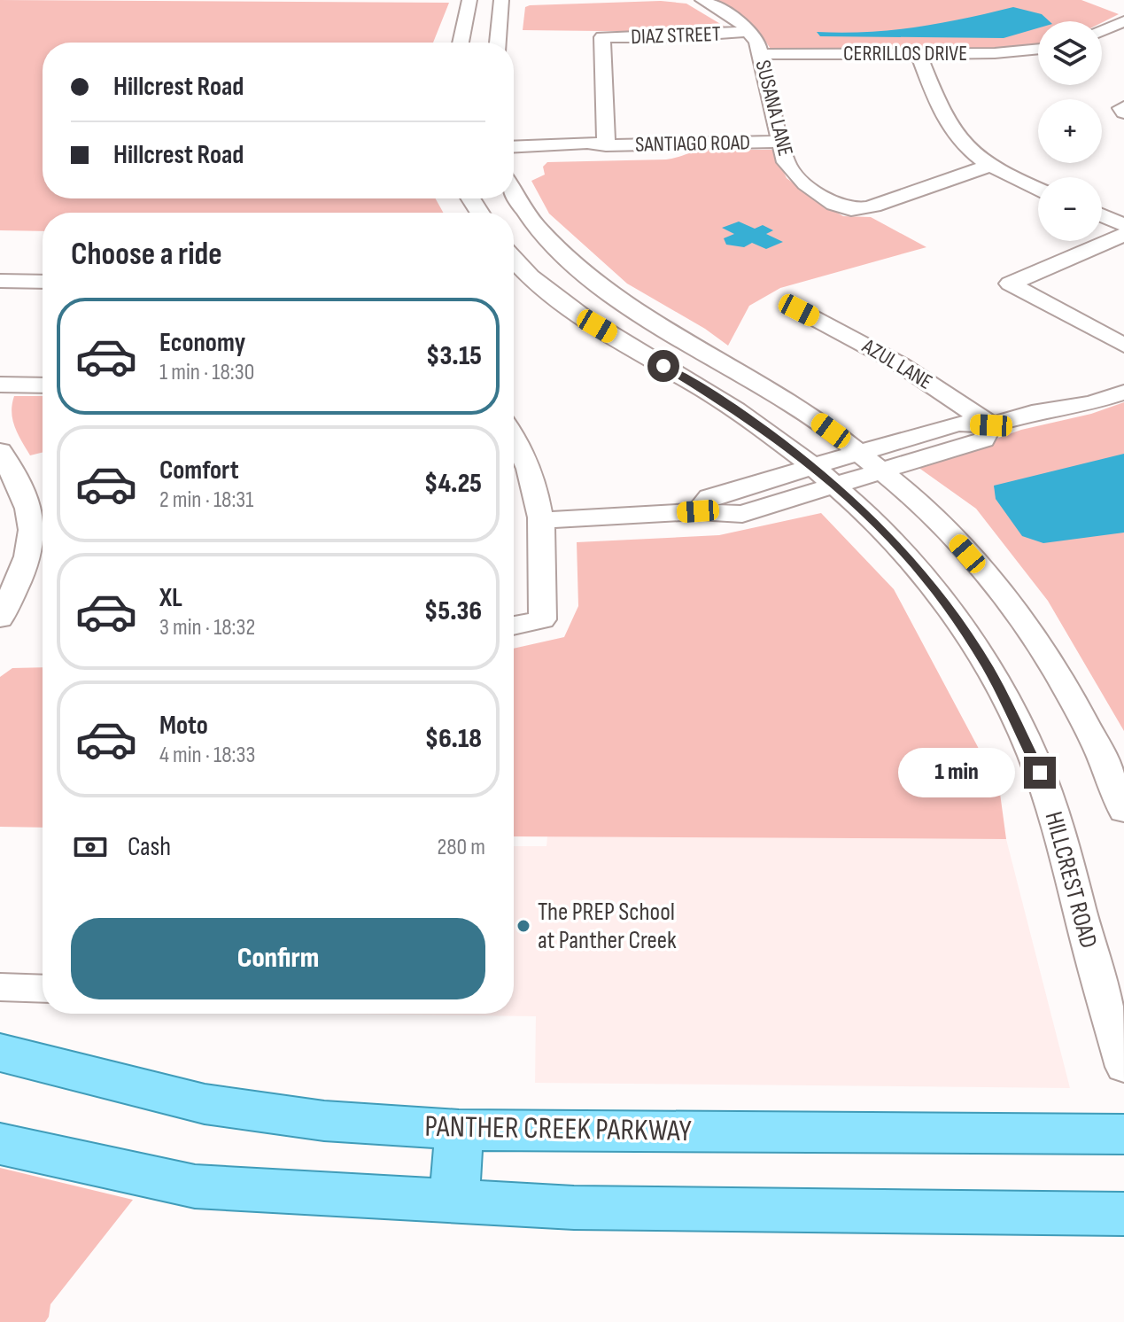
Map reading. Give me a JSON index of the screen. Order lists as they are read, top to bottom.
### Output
{
  "streets": {
    "main road": ["PANTHER CREEK PARKWAY"],
    "street": [
      "DIAZ STREET",
      "CERRILLOS DRIVE",
      "SUSANA LANE",
      "SANTIAGO ROAD",
      "AZUL LANE",
      "HILLCREST ROAD"
    ]
  },
  "crossings": [
    ["DIAZ STREET", "SUSANA LANE"],
    ["DIAZ STREET", "SANTIAGO ROAD"],
    ["CERRILLOS DRIVE", "SUSANA LANE"],
    ["SUSANA LANE", "SANTIAGO ROAD"]
  ],
  "places": ["The PREP School at Panther Creek"],
  "page": {
    "map_buttons": ["+", "−"],
    "banner": ["Hillcrest Road", "Hillcrest Road"],
    "heading": "Choose a ride",
    "list": [
      {
        "name": "Economy",
        "note": "1 min · 18:30",
        "value": "$3.15"
      },
      {
        "name": "Comfort",
        "note": "2 min · 18:31",
        "value": "$4.25"
      },
      {
        "name": "XL",
        "note": "3 min · 18:32",
        "value": "$5.36"
      },
      {
        "name": "Moto",
        "note": "4 min · 18:33",
        "value": "$6.18"
      }
    ],
    "bubble": "1 min",
    "pay": ["Cash", "280 m"],
    "buttons": "Confirm"
  }
}
